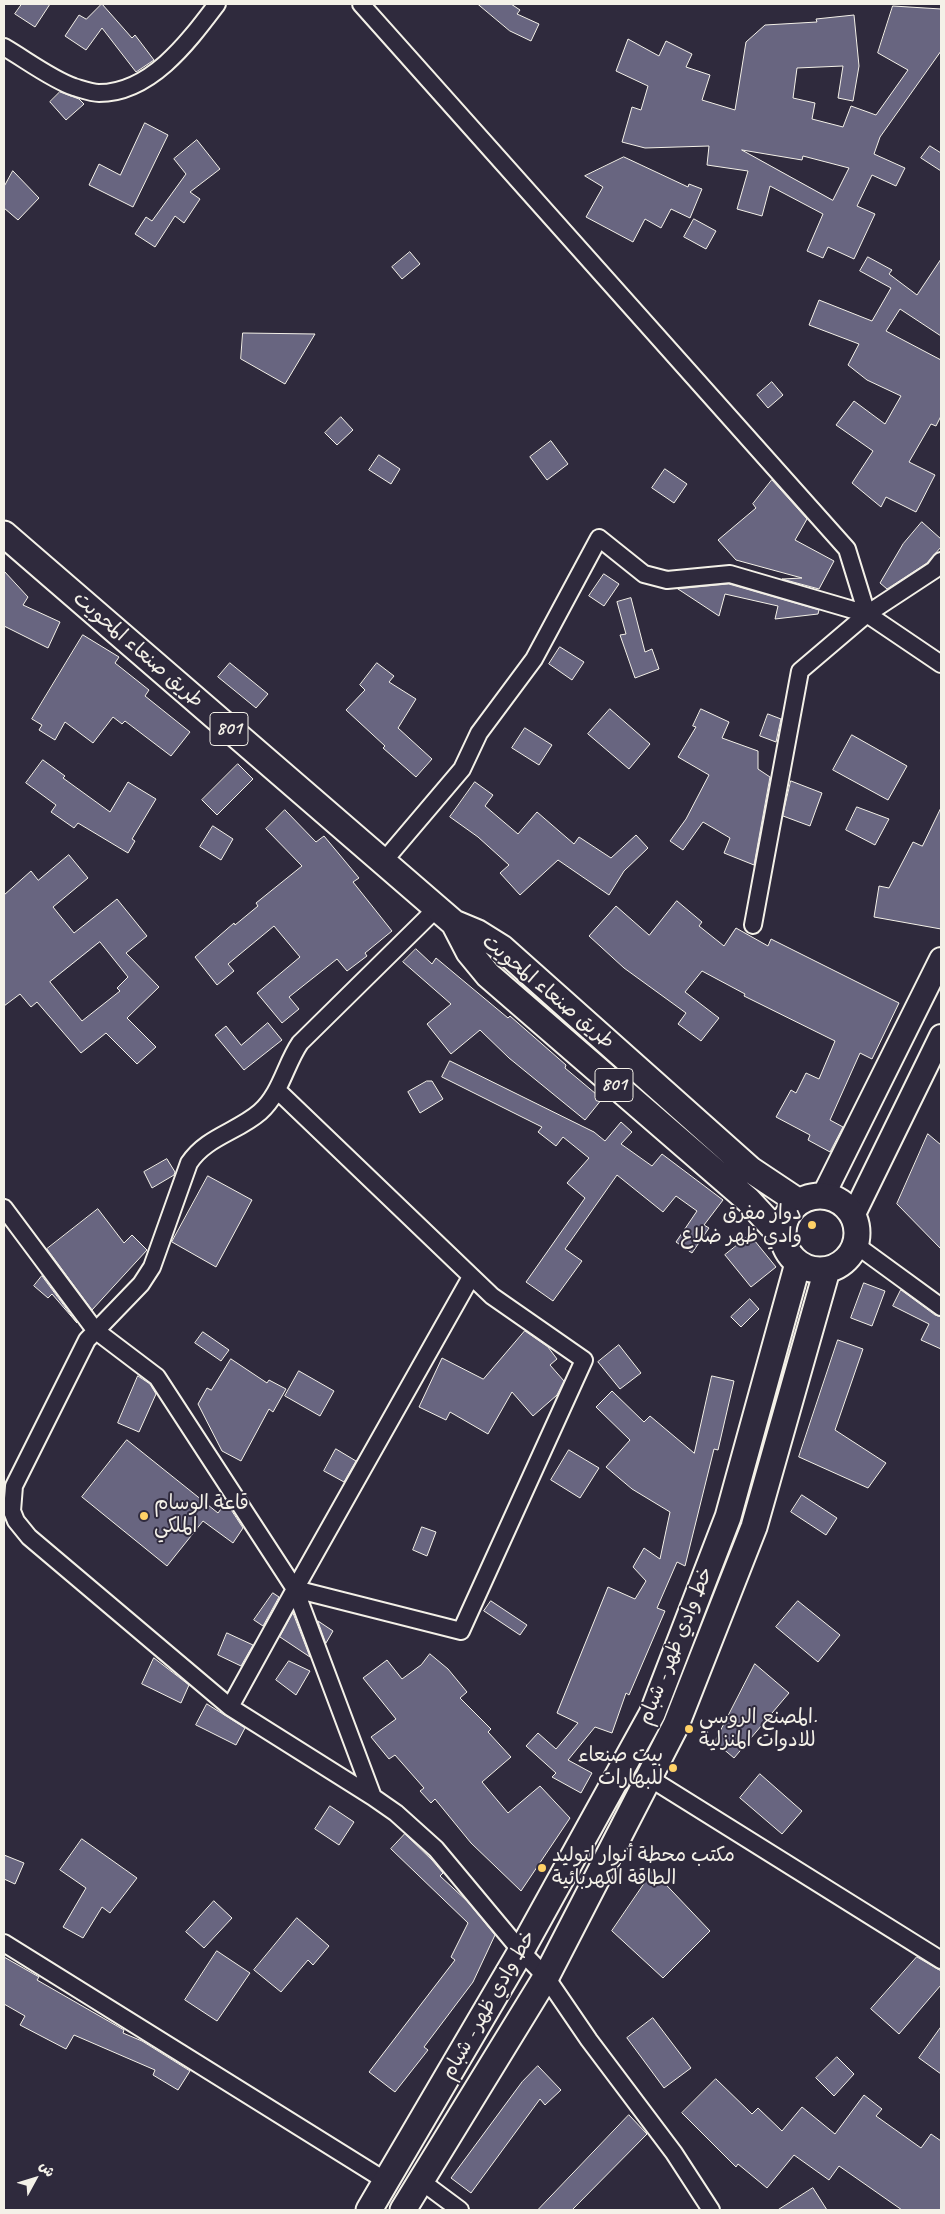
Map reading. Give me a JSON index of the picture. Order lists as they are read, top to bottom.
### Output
{
  "streets": {
    "main road": ["طريق صنعاء المحويت", "801", "خط وادي ظهر - شبام"]
  },
  "crossings": [
    ["طريق صنعاء المحويت", "خط وادي ظهر - شبام"]
  ],
  "places": [
    "دوار مفرق وادي ظهر ضلاع",
    "قاعة الوسام الملكي",
    "المصنع الروسي. للادوات المنزلية",
    "بيت صنعاء للبهارات",
    "مكتب محطة أنوار لتوليد الطاقة الكهربائية"
  ],
  "north": "top right"
}
